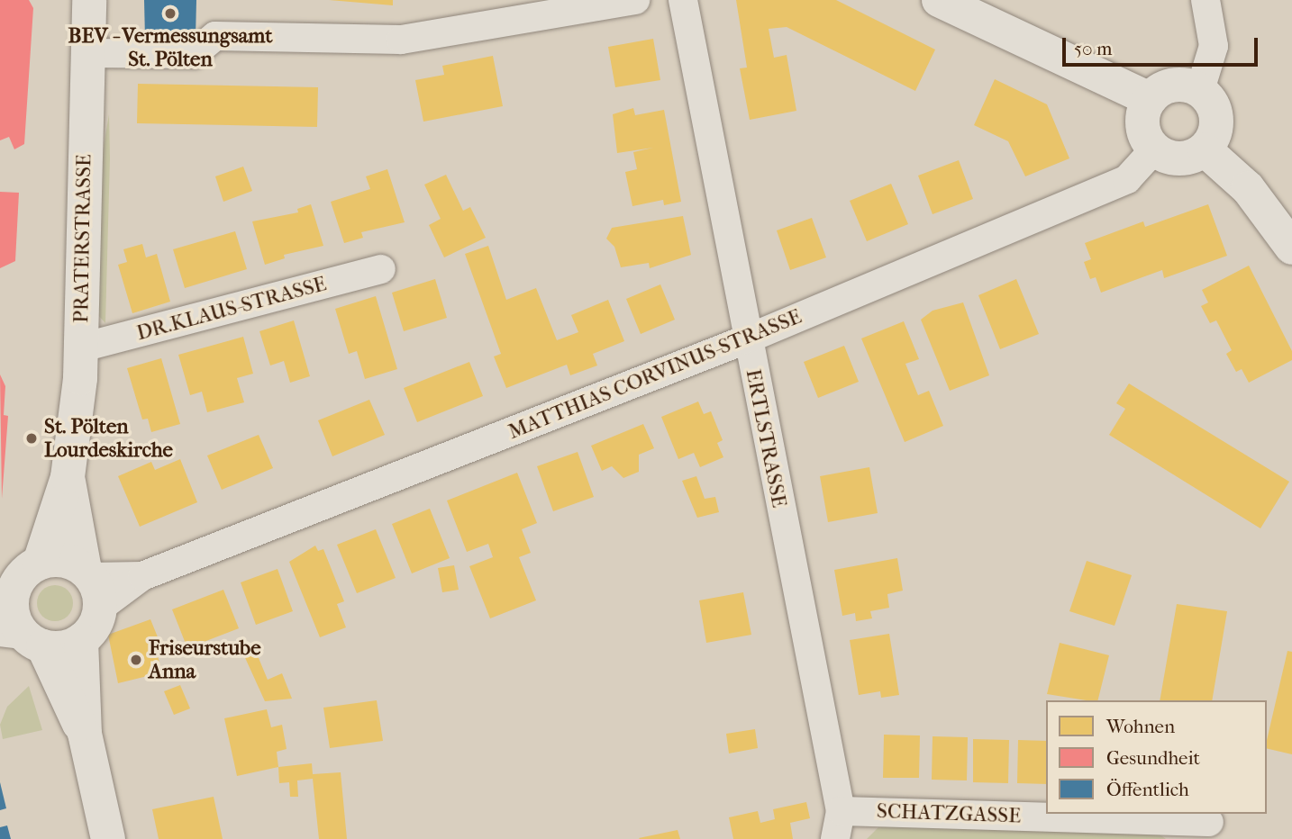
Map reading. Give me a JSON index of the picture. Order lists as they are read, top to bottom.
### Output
{
  "streets": {
    "main road": ["PRATERSTRASSE"],
    "street": [
      "DR.KLAUS-STRASSE",
      "MATTHIAS CORVINUS-STRASSE",
      "ERTLSTRASSE",
      "SCHATZGASSE"
    ]
  },
  "crossings": [
    ["PRATERSTRASSE", "DR.KLAUS-STRASSE"],
    ["PRATERSTRASSE", "MATTHIAS CORVINUS-STRASSE"],
    ["MATTHIAS CORVINUS-STRASSE", "ERTLSTRASSE"],
    ["ERTLSTRASSE", "SCHATZGASSE"]
  ],
  "places": ["BEV - Vermessungsamt St. Pölten", "St. Pölten Lourdeskirche", "Friseurstube Anna"],
  "legend": ["Wohnen", "Gesundheit", "Öffentlich"],
  "scale_bar": "50 m"
}
